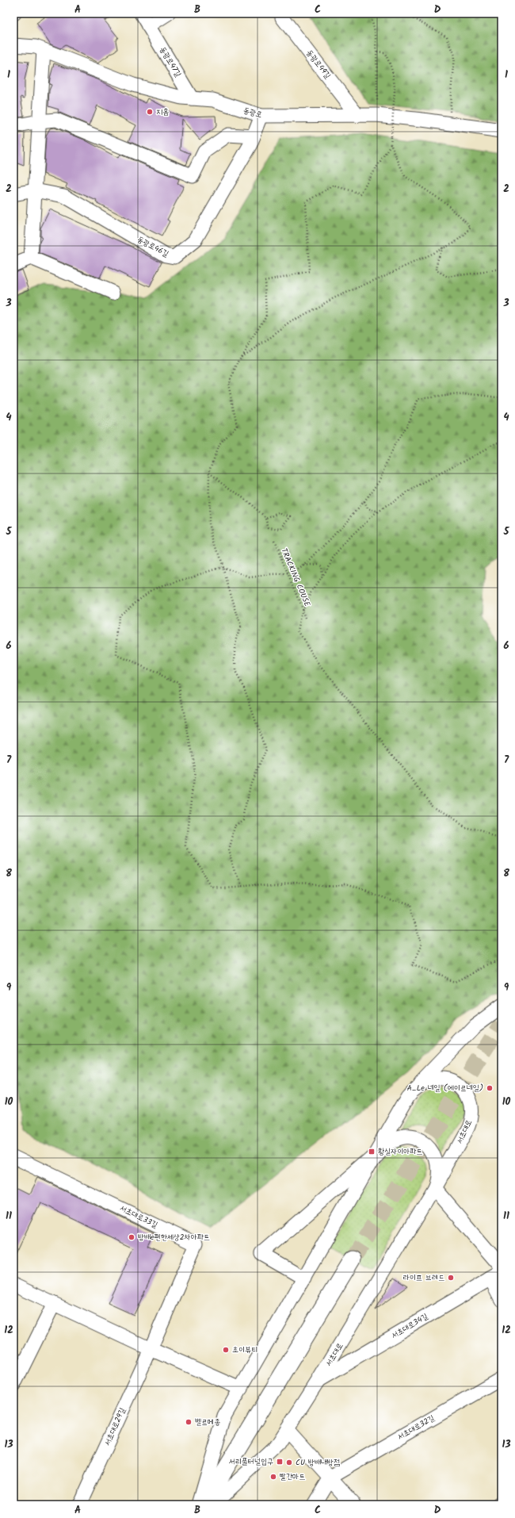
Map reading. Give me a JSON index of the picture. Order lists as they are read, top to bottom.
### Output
{
  "streets": {
    "street": [
      "동광로47길",
      "동광로49길",
      "동광로",
      "동광로46길",
      "서초대로",
      "서초대로33길",
      "서초대로34길",
      "서초대로29길",
      "서초대로32길"
    ],
    "path": ["TRACKING COUSE"]
  },
  "crossings": [
    ["동광로47길", "동광로"],
    ["동광로49길", "동광로"],
    ["동광로", "동광로46길"],
    ["서초대로", "서초대로34길"],
    ["서초대로33길", "서초대로29길"]
  ],
  "places": {
    "other": [
      "지홈",
      "A_Le 네일 (에이르네일)",
      "방배e편한세상2차아파트",
      "라이프 브레드",
      "초이뷰티",
      "벨르메종",
      "CU 방배내방점",
      "빨간마트"
    ],
    "transit": ["황실자이아파트", "서리풀터널입구"]
  },
  "grid": {
    "columns": [
      "A",
      "B",
      "C",
      "D"
    ],
    "rows": [
      "1",
      "2",
      "3",
      "4",
      "5",
      "6",
      "7",
      "8",
      "9",
      "10",
      "11",
      "12",
      "13"
    ]
  }
}
